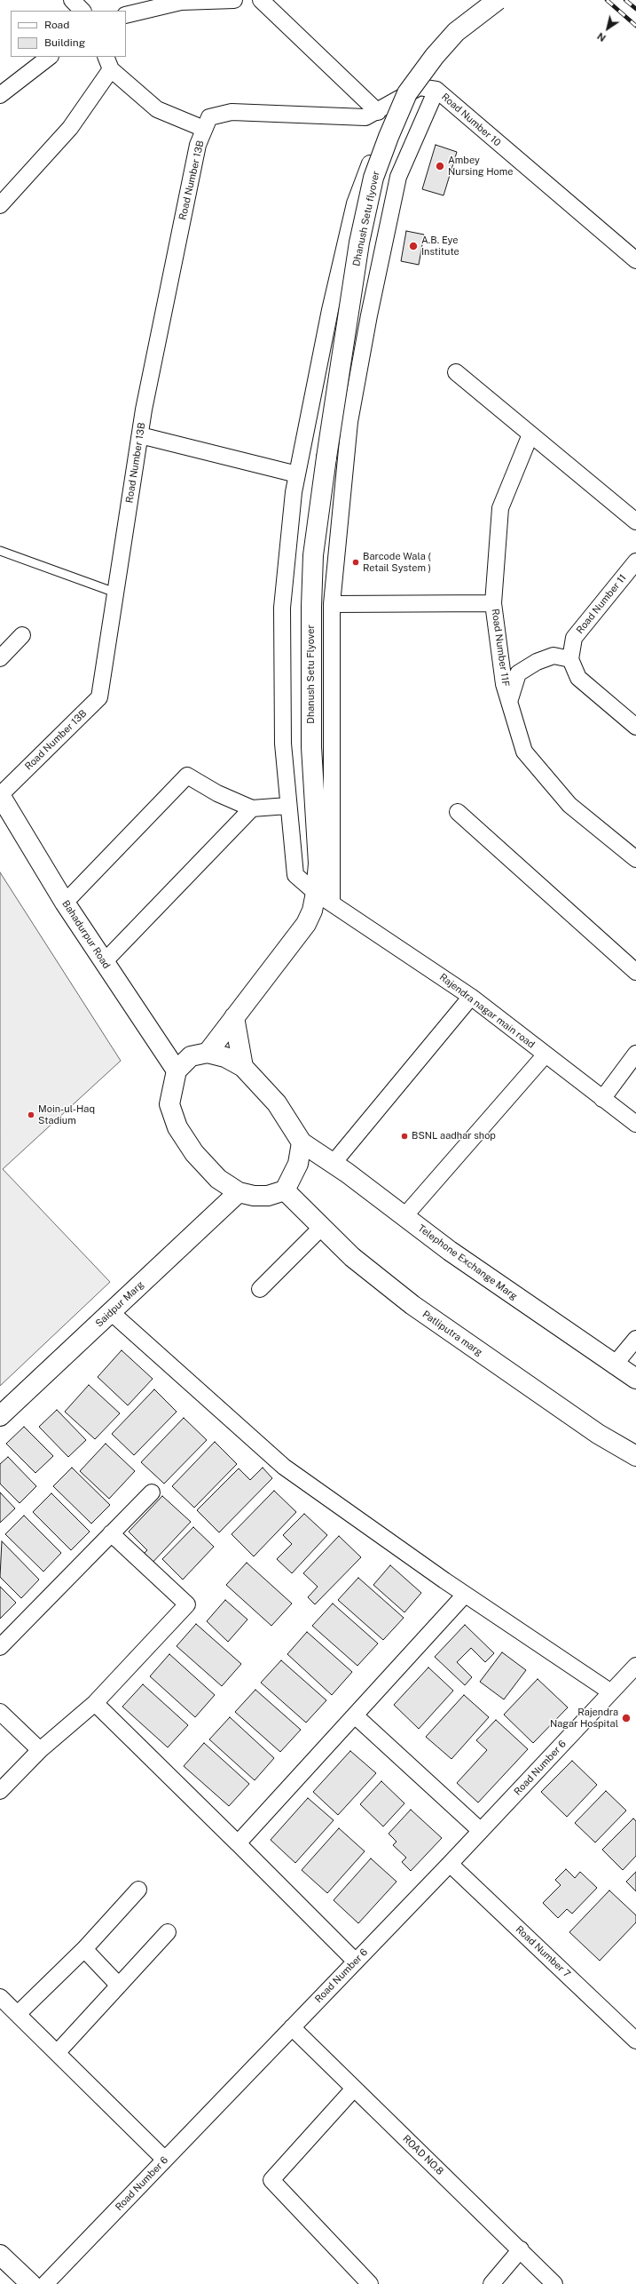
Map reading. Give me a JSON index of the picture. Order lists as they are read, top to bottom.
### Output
{
  "streets": {
    "main road": [
      "Dhanush Setu flyover",
      "Dhanush Setu Flyover",
      "Bahadurpur Road",
      "Telephone Exchange Marg",
      "Saidpur Marg",
      "Patliputra marg"
    ],
    "street": [
      "Road Number 10",
      "Road Number 13B",
      "Road Number 11",
      "Road Number 11F",
      "Rajendra nagar main road",
      "Road Number 6",
      "Road Number 7",
      "ROAD NO.8"
    ]
  },
  "crossings": [
    ["Road Number 10", "Road Number 13B"],
    ["Road Number 10", "Rajendra nagar main road"],
    ["Road Number 13B", "Bahadurpur Road"],
    ["Dhanush Setu flyover", "Dhanush Setu Flyover"],
    ["Dhanush Setu Flyover", "Rajendra nagar main road"],
    ["Road Number 6", "Road Number 7"],
    ["Road Number 6", "ROAD NO.8"]
  ],
  "places": [
    "Ambey Nursing Home",
    "A.B. Eye Institute",
    "Barcode Wala ( Retail System )",
    "Moin-ul-Haq Stadium",
    "BSNL aadhar shop",
    "Rajendra Nagar Hospital"
  ],
  "legend": ["Road", "Building"],
  "north": "bottom left"
}
